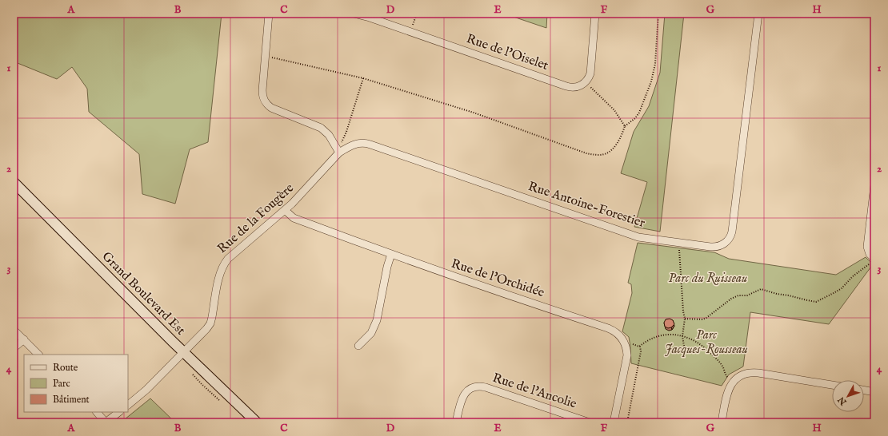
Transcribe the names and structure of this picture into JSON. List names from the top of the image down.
{
  "streets": {
    "street": [
      "Rue de l'Oiselet",
      "Rue Antoine-Forestier",
      "Rue de la Fougère",
      "Rue de l'Orchidée",
      "Grand Boulevard Est",
      "Rue de l'Ancolie"
    ]
  },
  "crossings": [
    ["Rue Antoine-Forestier", "Rue de la Fougère"],
    ["Rue de la Fougère", "Rue de l'Orchidée"],
    ["Rue de la Fougère", "Grand Boulevard Est"]
  ],
  "parks": ["Parc du Ruisseau", "Parc Jacques-Rousseau"],
  "legend": ["Route", "Parc", "Bâtiment"],
  "north": "bottom left",
  "grid": {
    "columns": [
      "A",
      "B",
      "C",
      "D",
      "E",
      "F",
      "G",
      "H"
    ],
    "rows": [
      "1",
      "2",
      "3",
      "4"
    ]
  }
}
